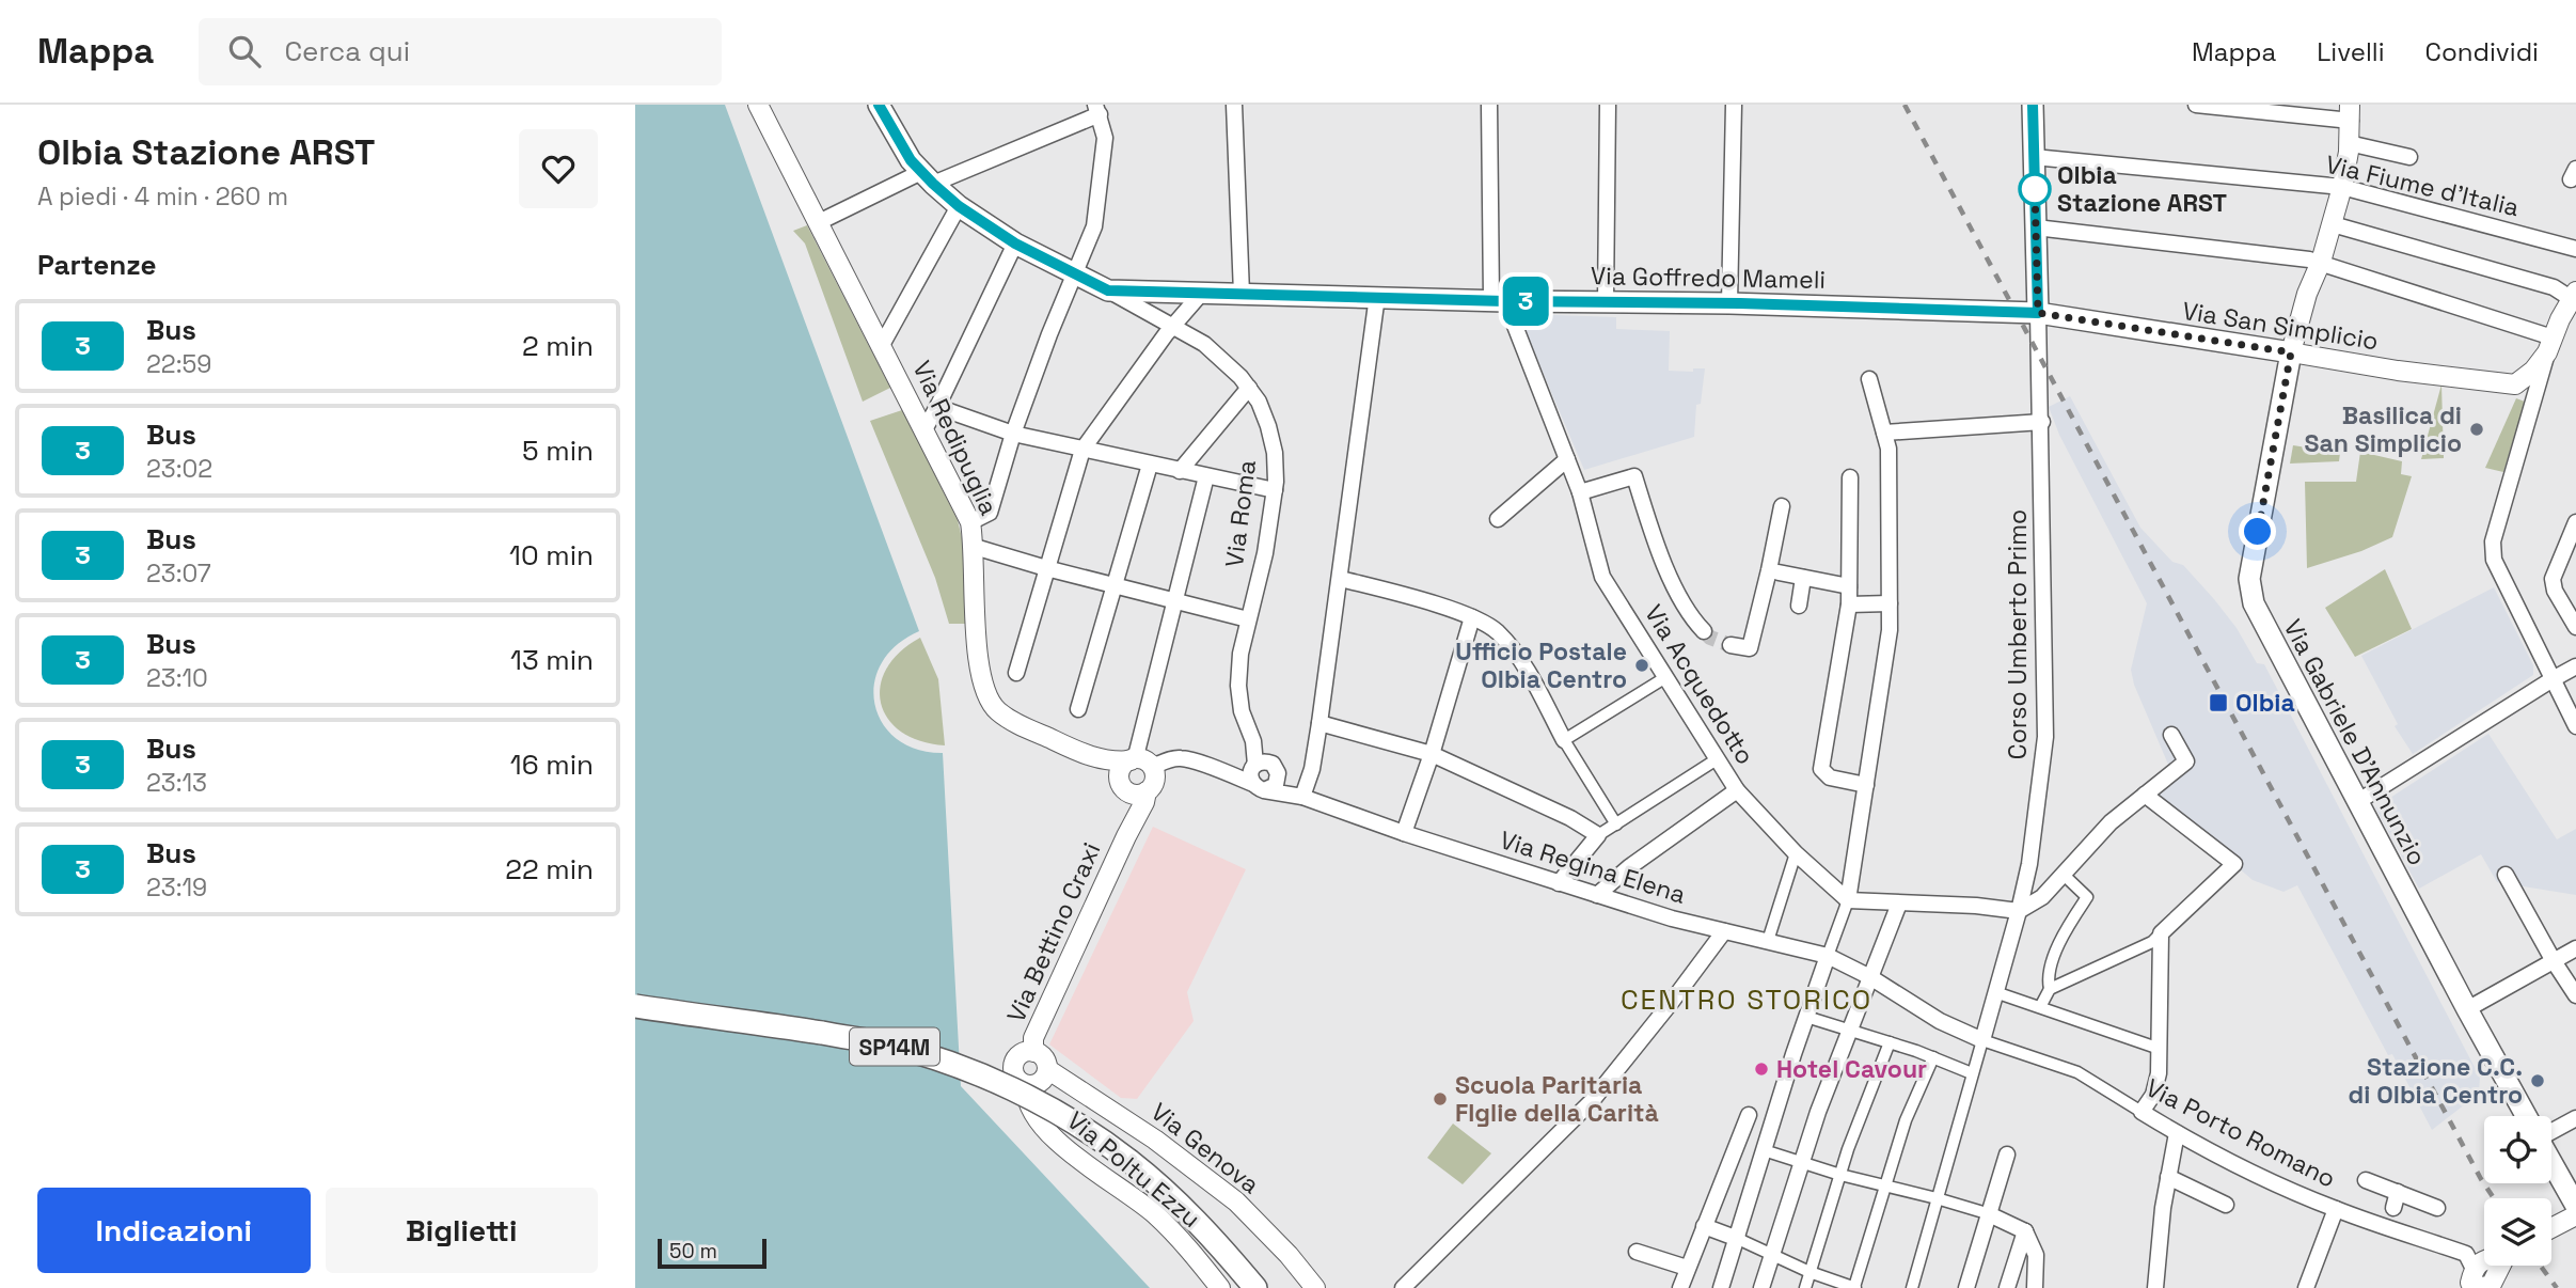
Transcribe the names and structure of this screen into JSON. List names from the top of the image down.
{
  "streets": {
    "main road": [
      "Via Goffredo Mameli",
      "Via San Simplicio",
      "Via Roma",
      "Via Gabriele D'Annunzio",
      "SP14M"
    ],
    "street": [
      "Via Fiume d'Italia",
      "Via Redipuglia",
      "Corso Umberto Primo",
      "Via Acquedotto",
      "Via Regina Elena",
      "Via Bettino Craxi",
      "Via Porto Romano",
      "Via Genova",
      "Via Poltu Ezzu"
    ]
  },
  "crossings": [
    ["Via Goffredo Mameli", "Via San Simplicio"],
    ["Via Goffredo Mameli", "Via Roma"],
    ["Via Goffredo Mameli", "Corso Umberto Primo"],
    ["Via Goffredo Mameli", "Via Acquedotto"],
    ["Via San Simplicio", "Corso Umberto Primo"],
    ["Via San Simplicio", "Via Gabriele D'Annunzio"],
    ["Via Redipuglia", "Via Regina Elena"],
    ["Via Redipuglia", "Via Bettino Craxi"],
    ["Via Roma", "Via Regina Elena"],
    ["Corso Umberto Primo", "Via Regina Elena"],
    ["Corso Umberto Primo", "Via Porto Romano"],
    ["Via Regina Elena", "Via Bettino Craxi"],
    ["Via Regina Elena", "Via Porto Romano"],
    ["Via Bettino Craxi", "Via Genova"],
    ["Via Bettino Craxi", "Via Poltu Ezzu"],
    ["Via Genova", "Via Poltu Ezzu"]
  ],
  "districts": ["CENTRO STORICO"],
  "places": {
    "other": [
      "Olbia Stazione ARST",
      "Basilica di San Simplicio",
      "Ufficio Postale Olbia Centro",
      "Hotel Cavour",
      "Stazione C.C. di Olbia Centro",
      "Scuola Paritaria FIglie della Carità"
    ],
    "transit": ["Olbia"]
  },
  "lines": ["bus line 3"],
  "scale_bar": "50 m",
  "page": {
    "header": "Mappa",
    "search": "Cerca qui",
    "nav": ["Mappa", "Livelli", "Condividi"],
    "heading": [
      ["Olbia Stazione ARST", "A piedi · 4 min · 260 m"],
      "Partenze"
    ],
    "on_map": "3",
    "list": [
      {
        "mark": "3",
        "name": "Bus",
        "note": "22:59",
        "value": "2 min"
      },
      {
        "mark": "3",
        "name": "Bus",
        "note": "23:02",
        "value": "5 min"
      },
      {
        "mark": "3",
        "name": "Bus",
        "note": "23:07",
        "value": "10 min"
      },
      {
        "mark": "3",
        "name": "Bus",
        "note": "23:10",
        "value": "13 min"
      },
      {
        "mark": "3",
        "name": "Bus",
        "note": "23:13",
        "value": "16 min"
      },
      {
        "mark": "3",
        "name": "Bus",
        "note": "23:19",
        "value": "22 min"
      }
    ],
    "buttons": ["Indicazioni", "Biglietti"],
    "scale": "50 m"
  }
}
